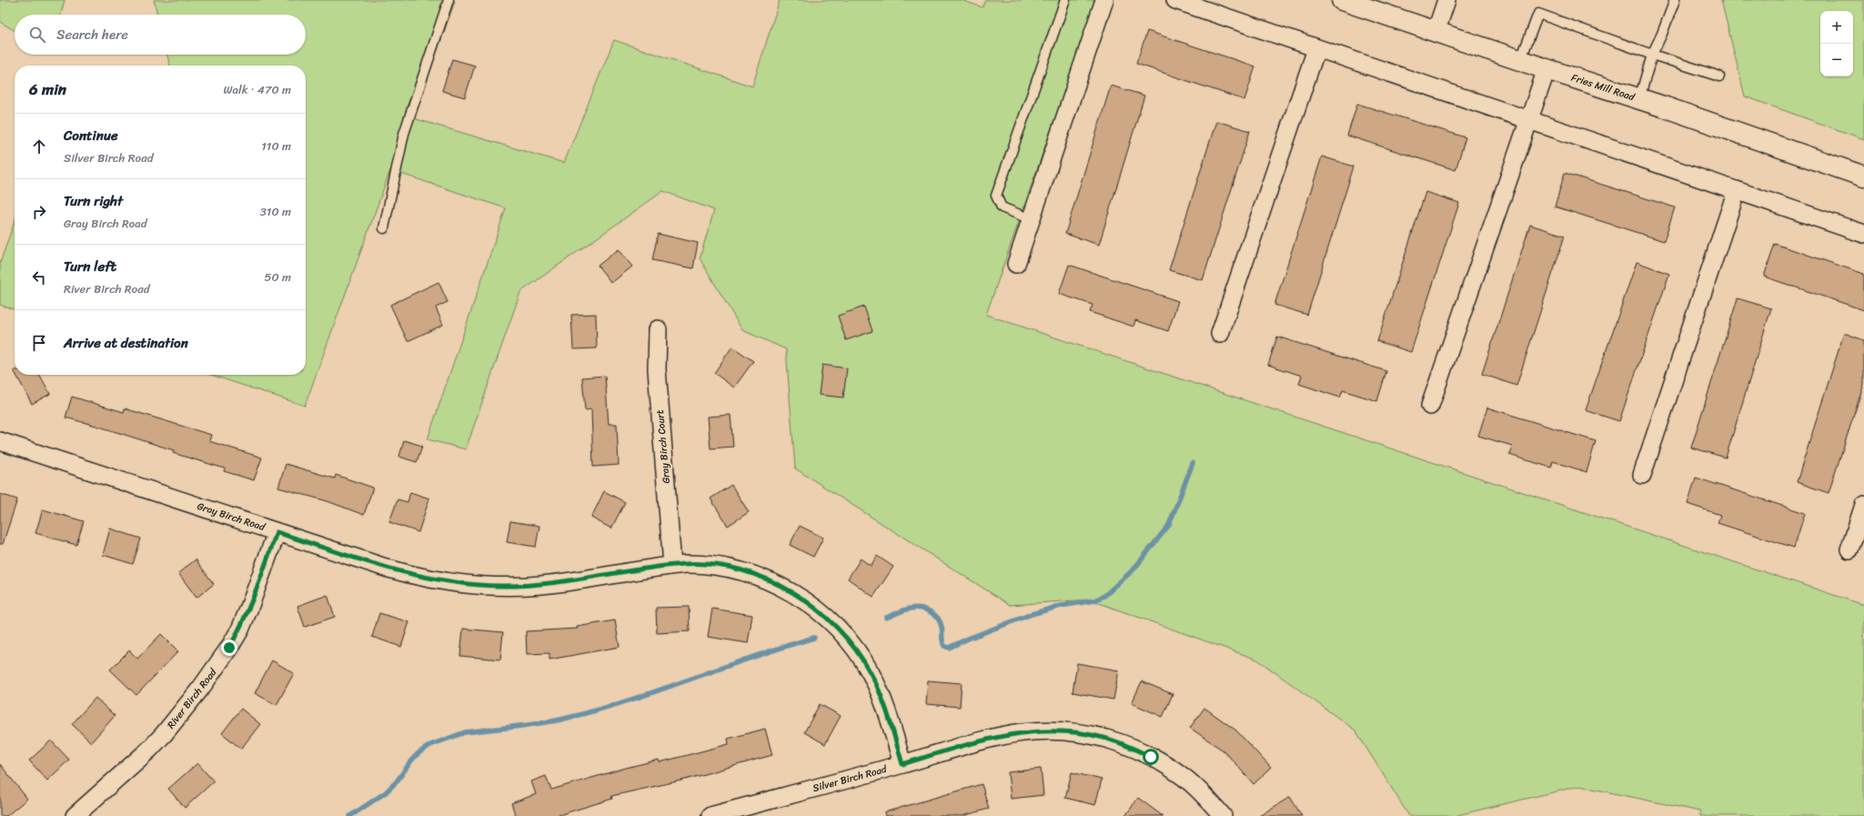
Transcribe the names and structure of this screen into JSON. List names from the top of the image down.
{
  "streets": {
    "main road": ["Fries Mill Road"],
    "street": [
      "Gray Birch Court",
      "Gray Birch Road",
      "River Birch Road",
      "Silver Birch Road"
    ]
  },
  "crossings": [
    ["Gray Birch Court", "Gray Birch Road"],
    ["Gray Birch Road", "River Birch Road"],
    ["Gray Birch Road", "Silver Birch Road"]
  ],
  "page": {
    "map_buttons": ["+", "−"],
    "search": "Search here",
    "heading": ["6 min", "Walk · 470 m"],
    "list": [
      ["Continue", "Silver Birch Road", "110 m"],
      ["Turn right", "Gray Birch Road", "310 m"],
      ["Turn left", "River Birch Road", "50 m"],
      "Arrive at destination"
    ]
  }
}
